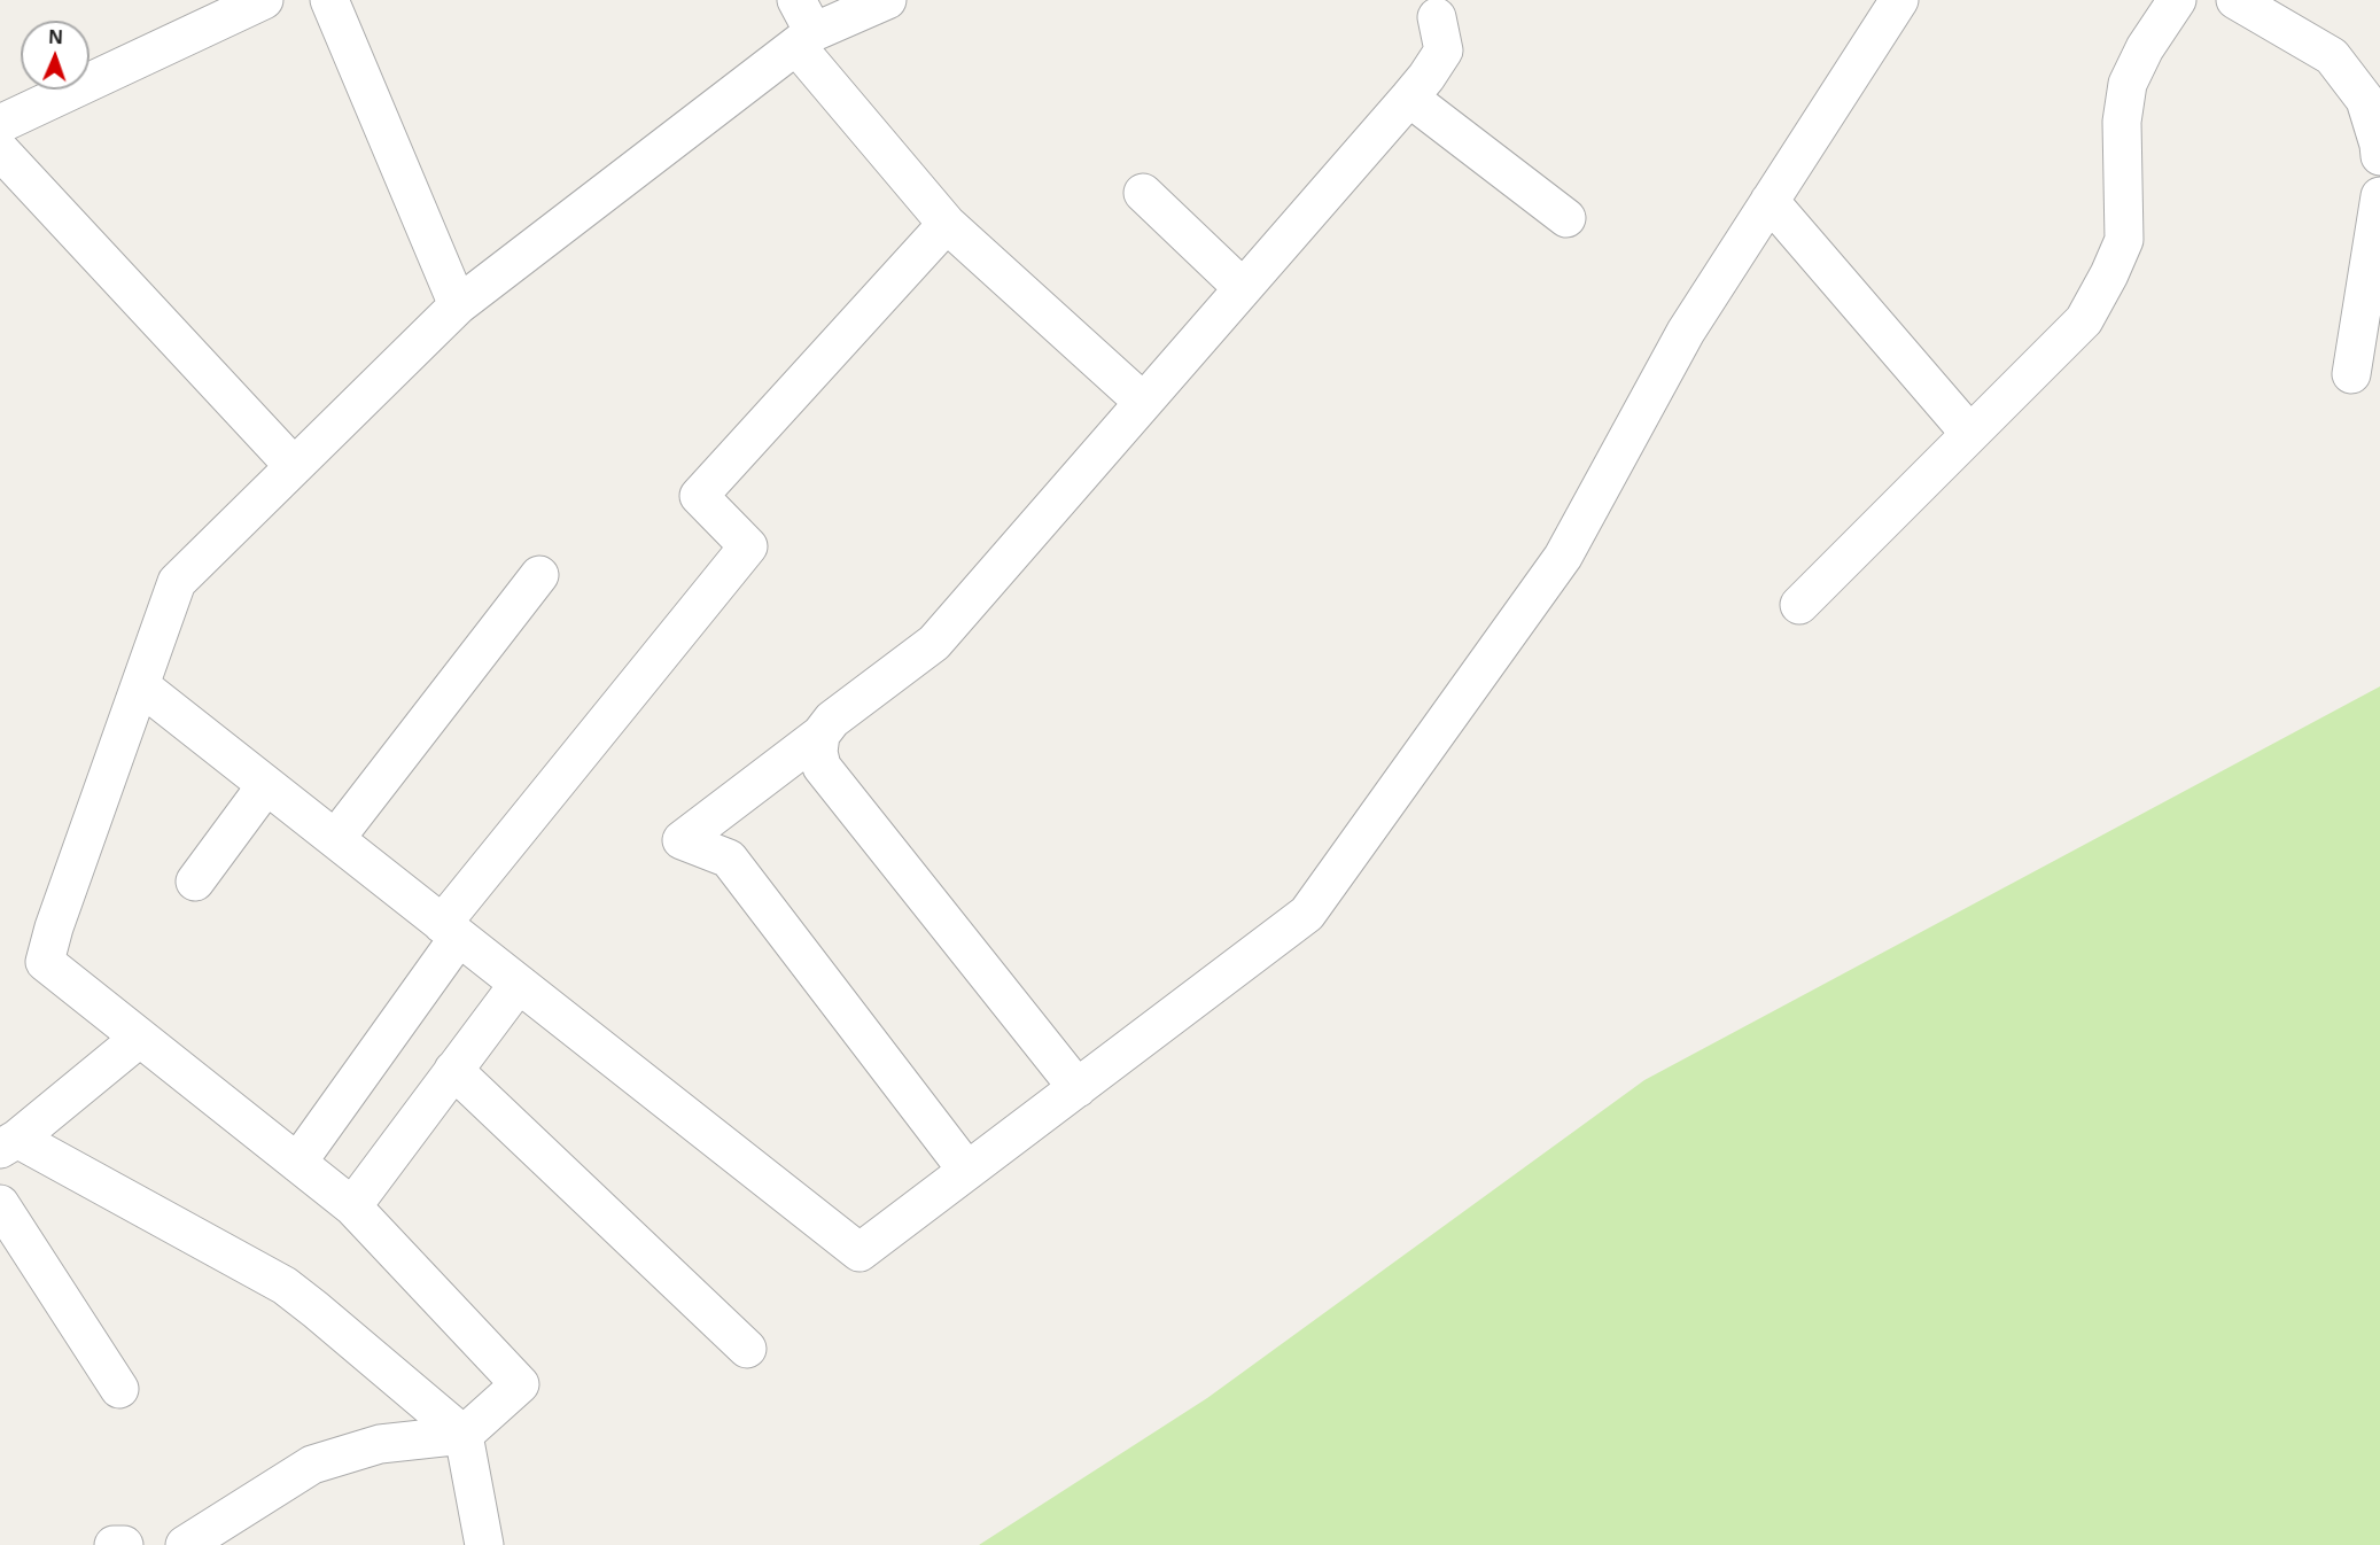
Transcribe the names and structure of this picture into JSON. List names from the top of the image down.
{
  "north": "top"
}
